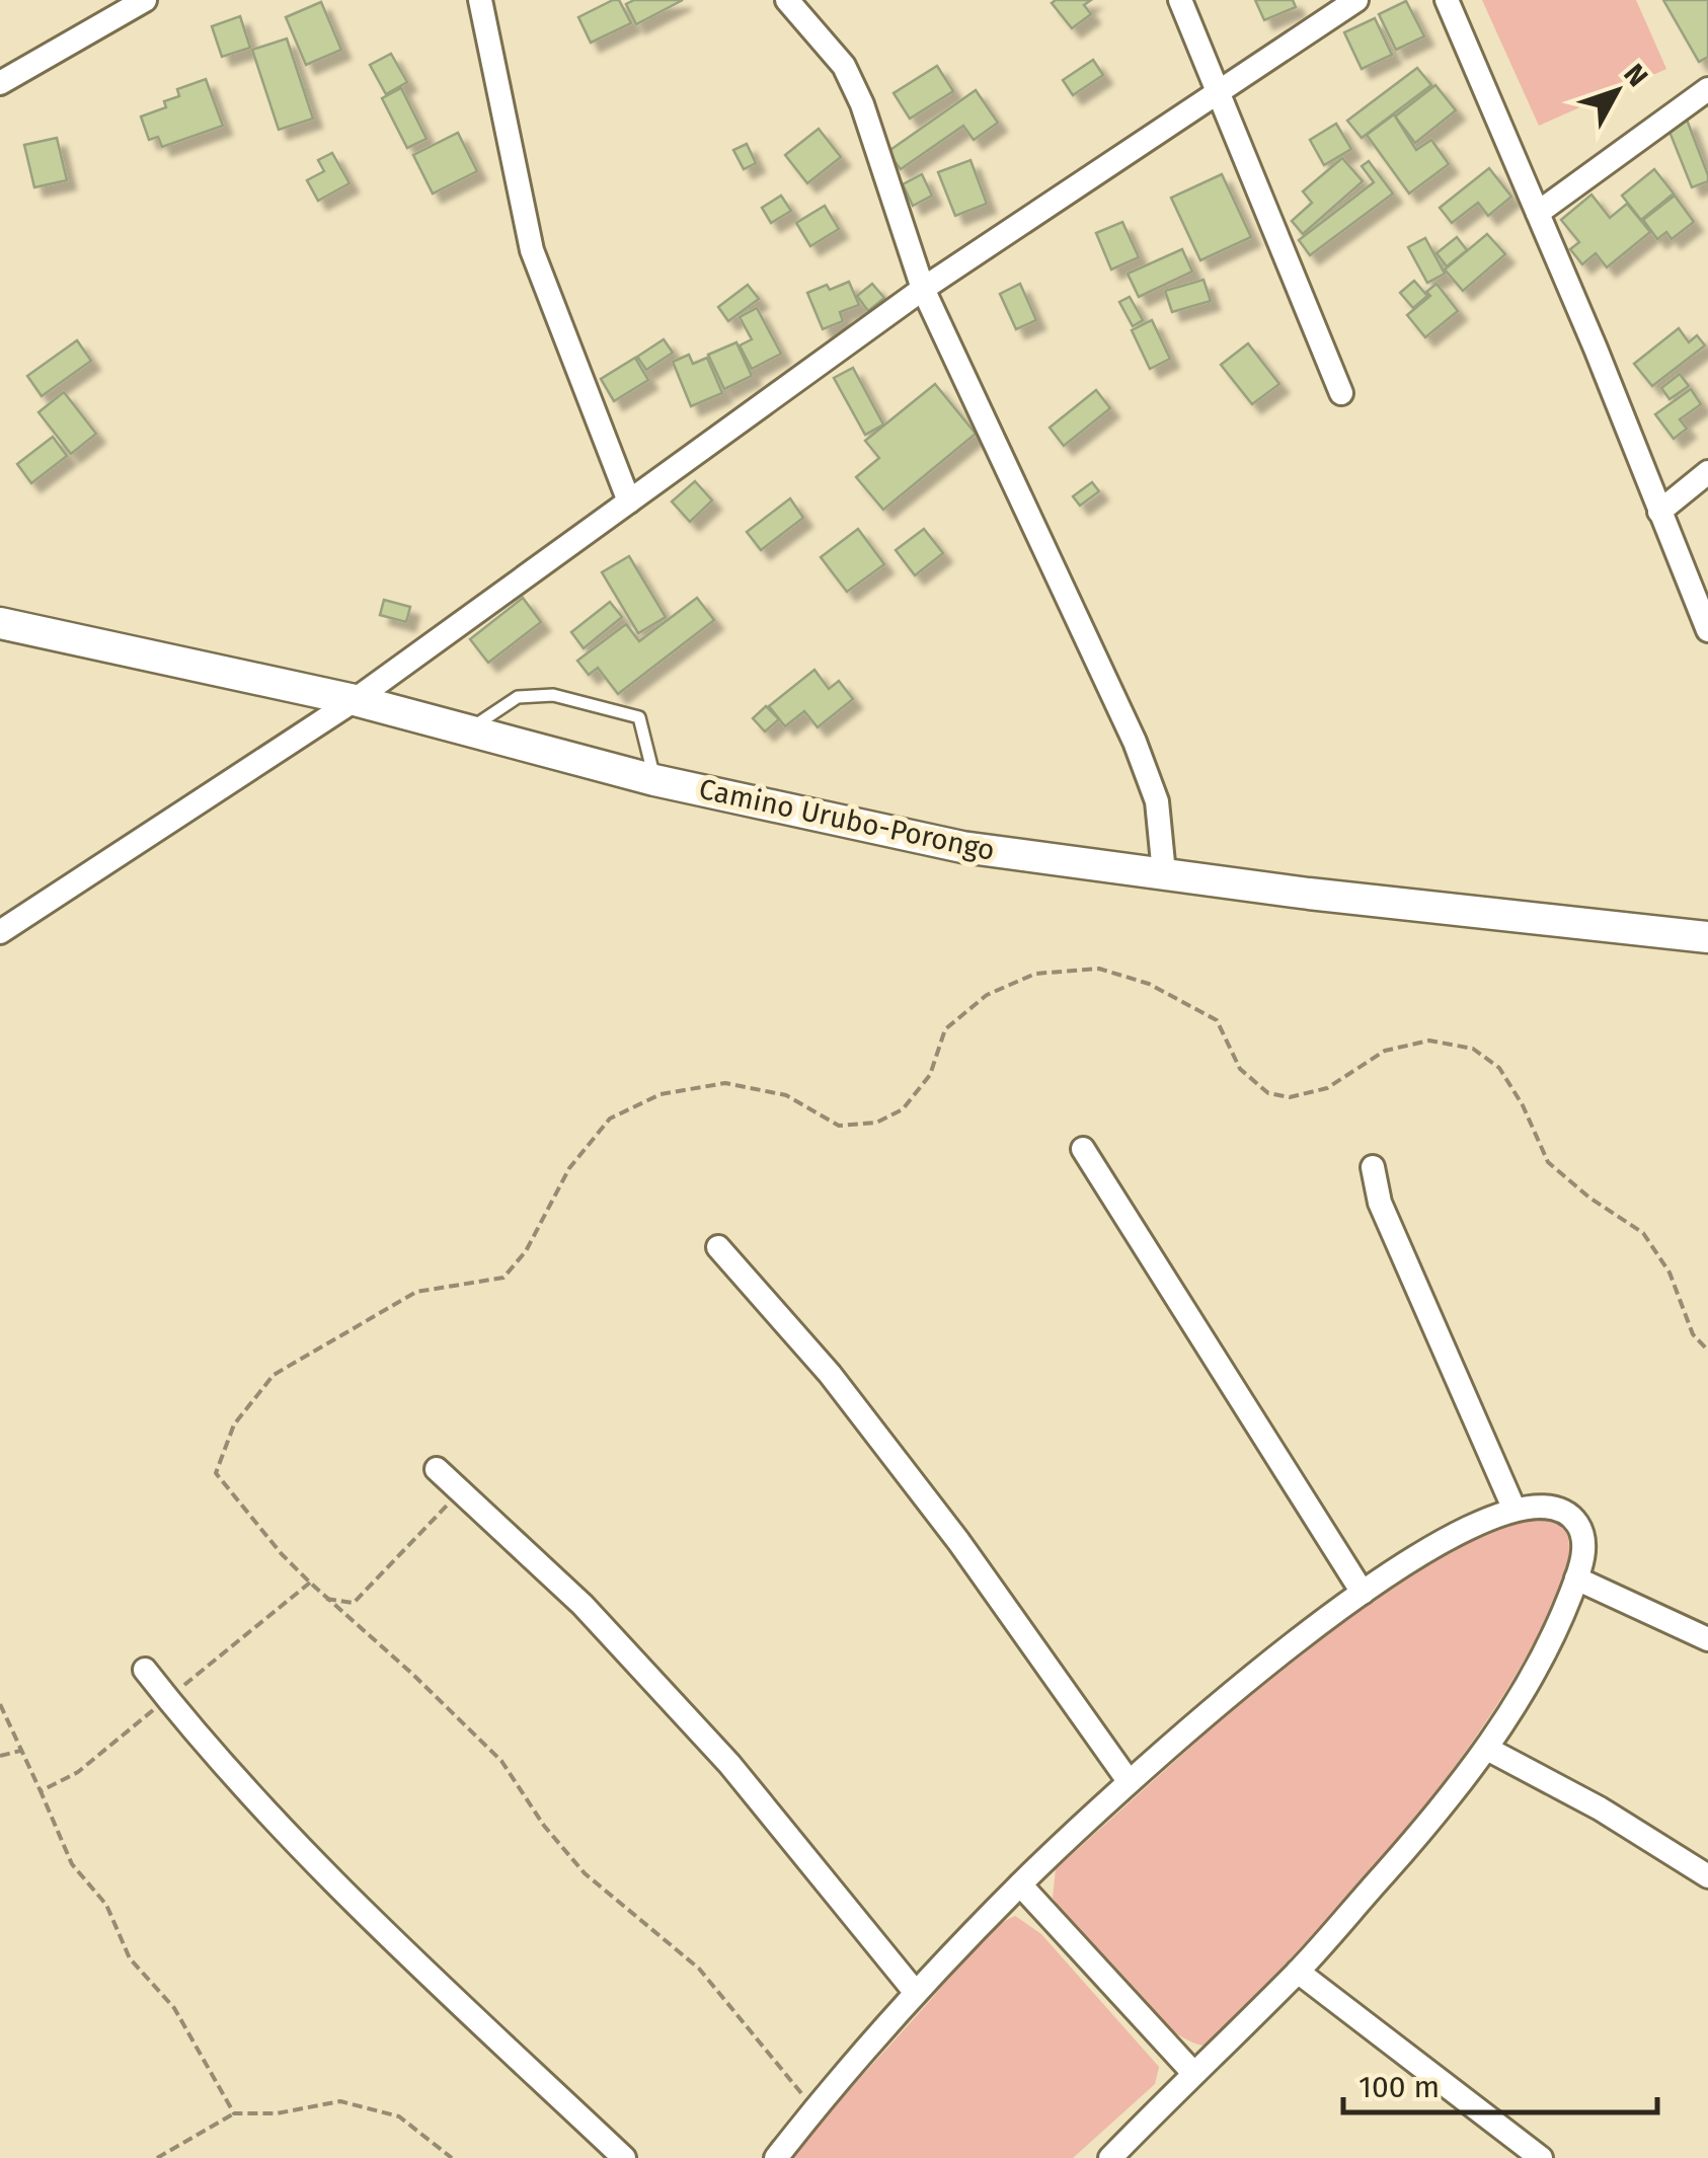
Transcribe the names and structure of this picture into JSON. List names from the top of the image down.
{
  "streets": {
    "main road": ["Camino Urubo-Porongo"]
  },
  "scale_bar": "100 m",
  "north": "top right"
}
